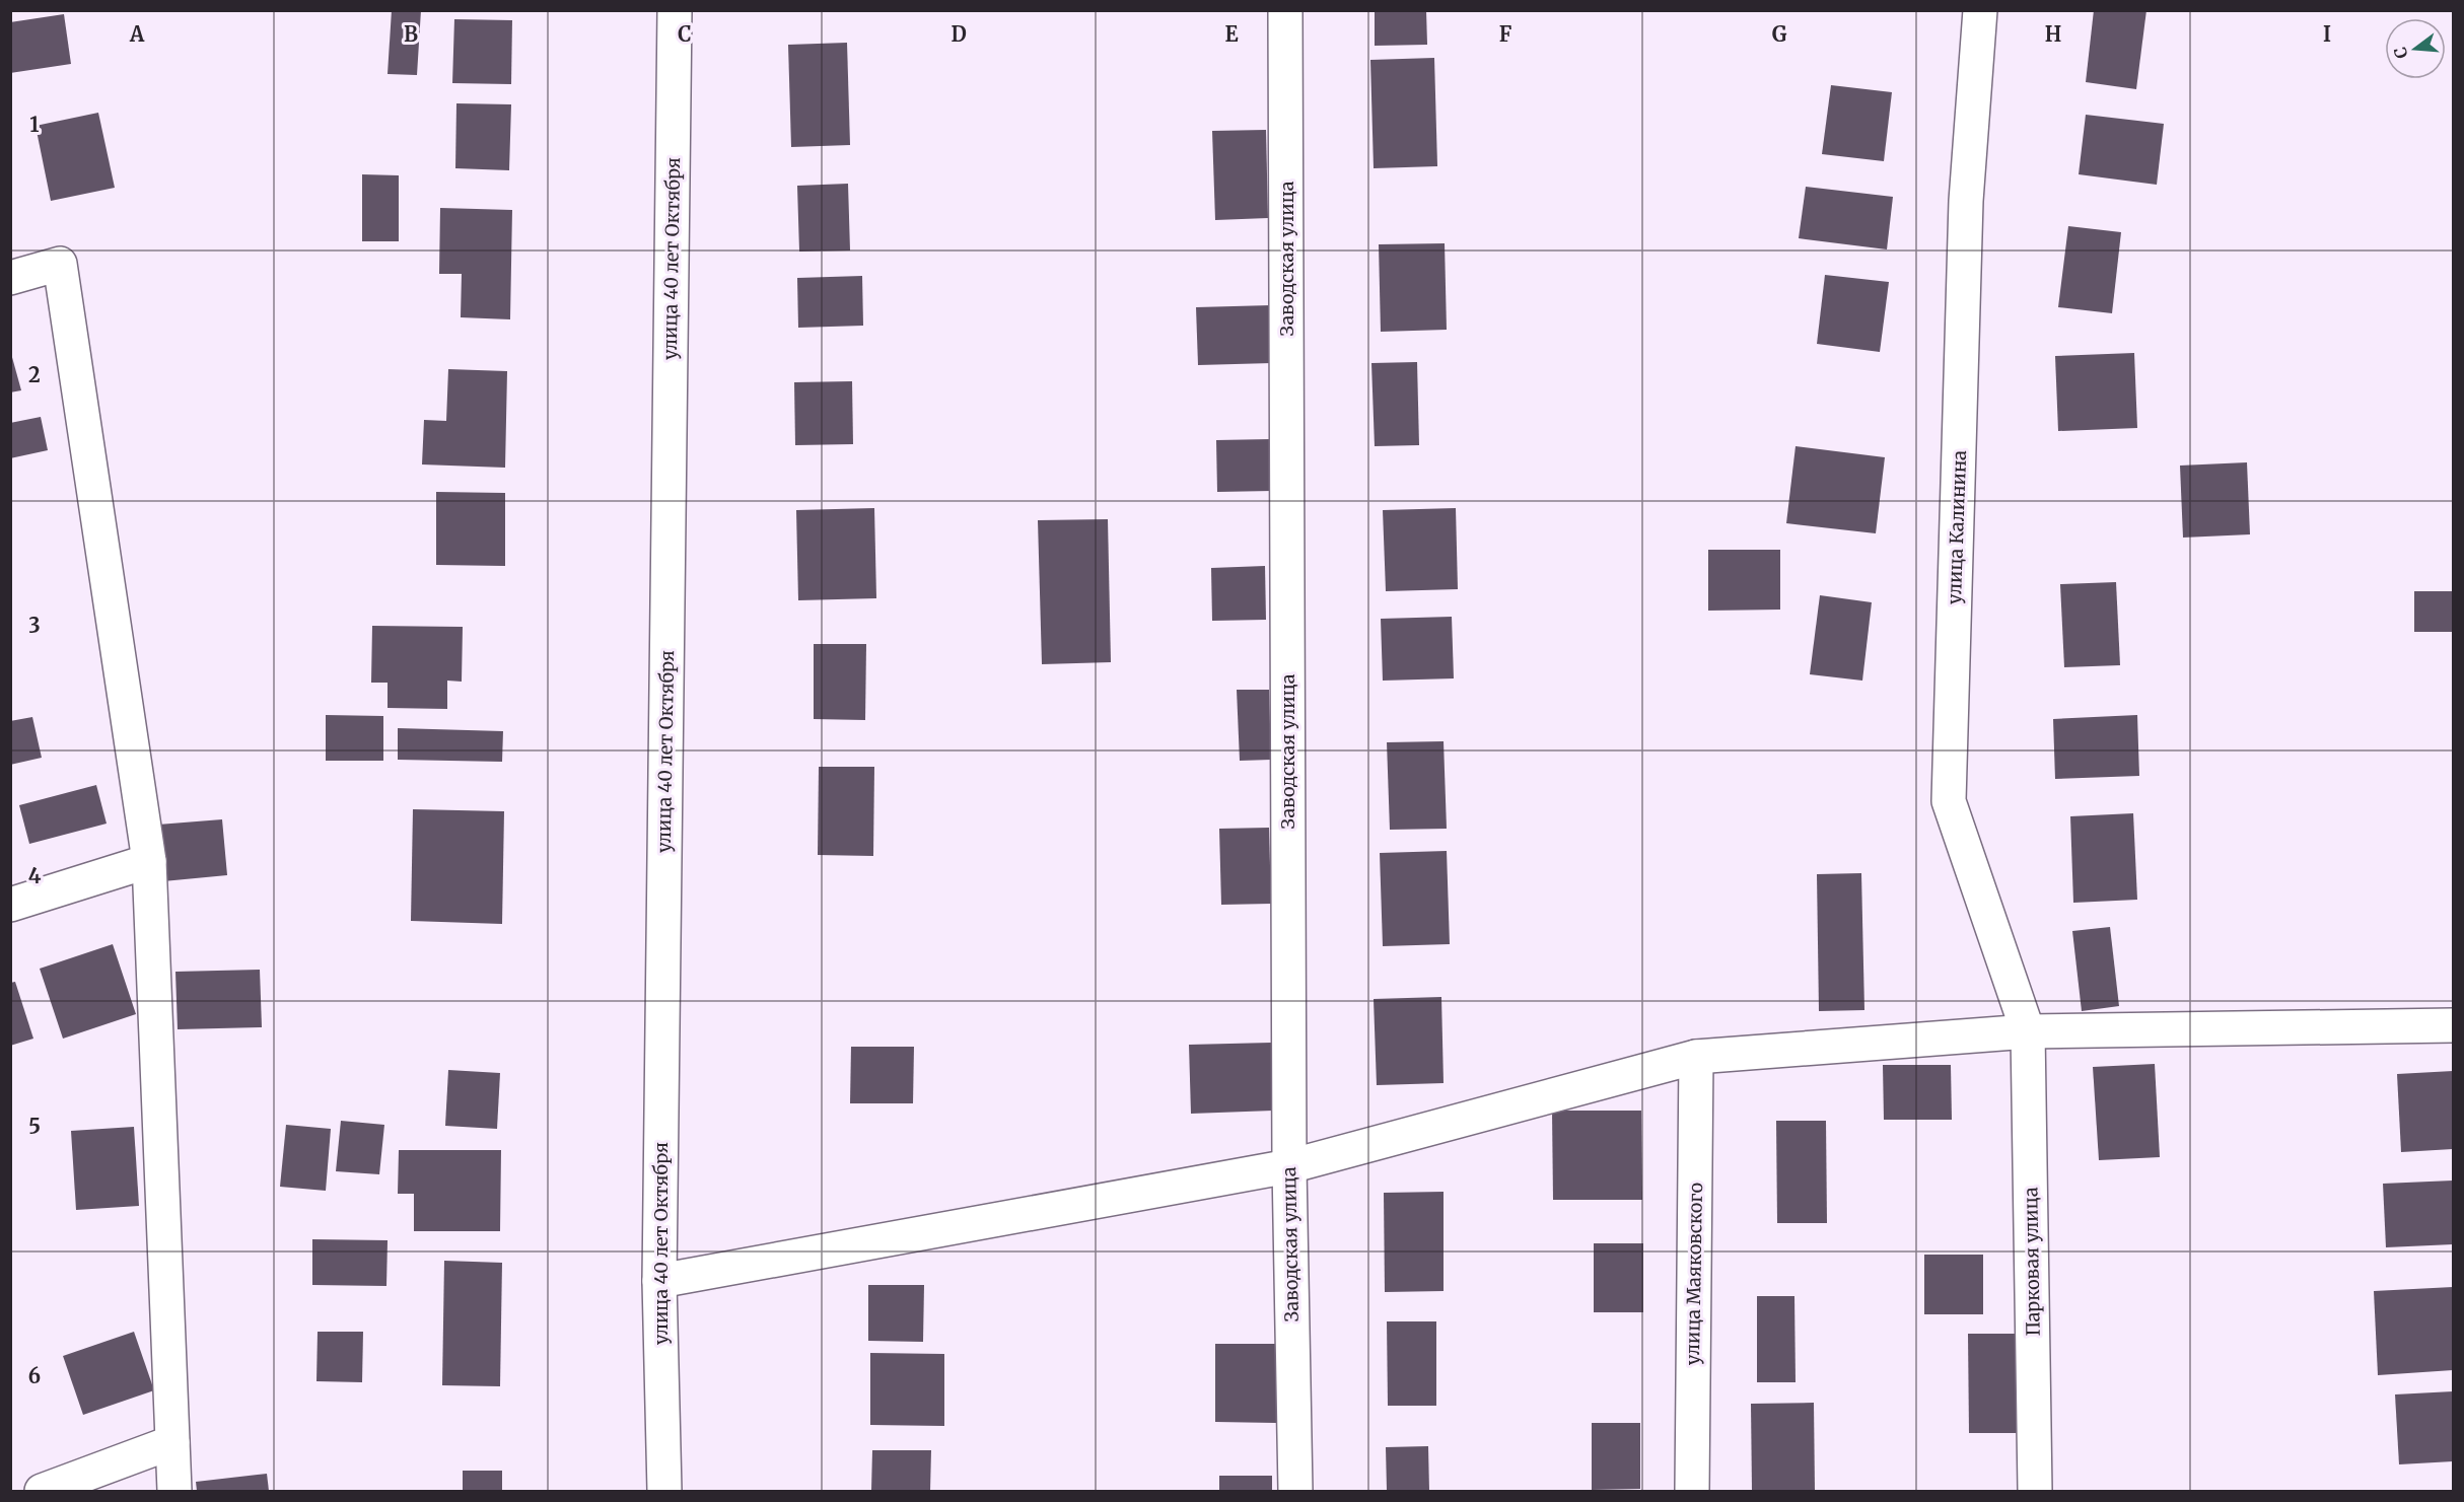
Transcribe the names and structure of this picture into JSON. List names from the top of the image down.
{
  "streets": {
    "street": [
      "улица 40 лет Октября",
      "Заводская улица",
      "улица Калинина",
      "Парковая улица",
      "улица Маяковского"
    ]
  },
  "crossings": [
    ["улица Калинина", "Парковая улица"]
  ],
  "north": "left",
  "grid": {
    "columns": [
      "A",
      "B",
      "C",
      "D",
      "E",
      "F",
      "G",
      "H",
      "I"
    ],
    "rows": [
      "1",
      "2",
      "3",
      "4",
      "5",
      "6"
    ]
  }
}
